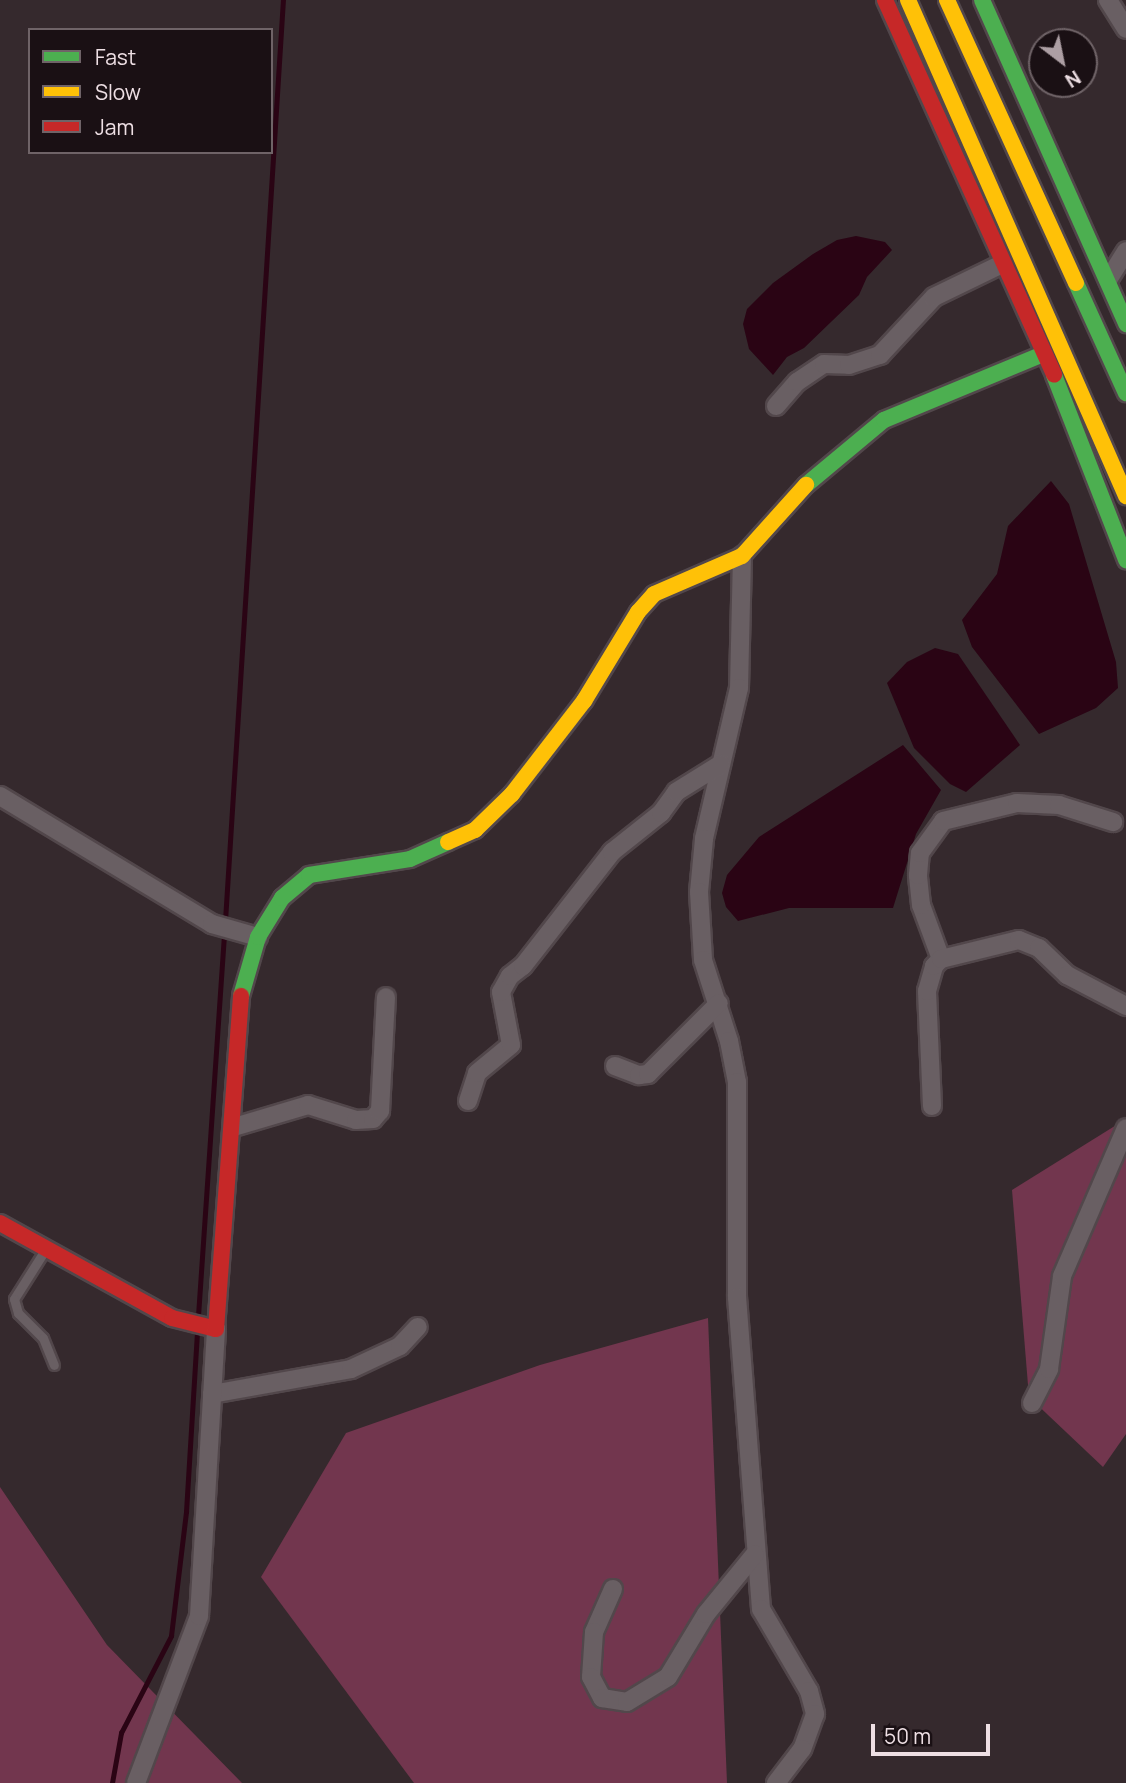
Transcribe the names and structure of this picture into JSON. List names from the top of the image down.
{
  "legend": ["Fast", "Slow", "Jam"],
  "scale_bar": "50 m",
  "north": "bottom right"
}
